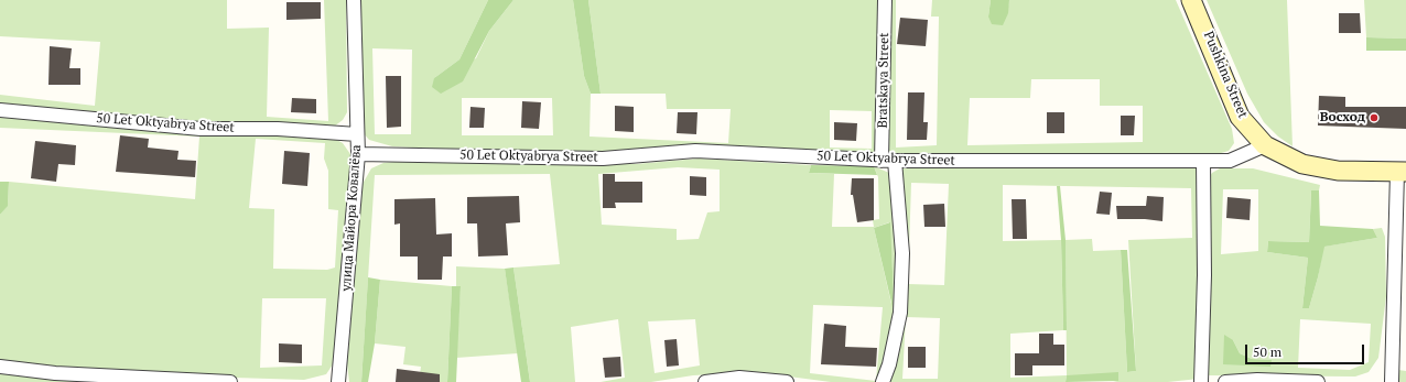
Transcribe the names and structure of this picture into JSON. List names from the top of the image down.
{
  "streets": {
    "main road": ["Pushkina Street"],
    "street": ["Bratskaya Street", "50 Let Oktyabrya Street", "улица Майора Ковалёва"]
  },
  "crossings": [
    ["Pushkina Street", "50 Let Oktyabrya Street"],
    ["Bratskaya Street", "50 Let Oktyabrya Street"],
    ["50 Let Oktyabrya Street", "улица Майора Ковалёва"]
  ],
  "places": ["Восход"],
  "scale_bar": "50 m"
}
